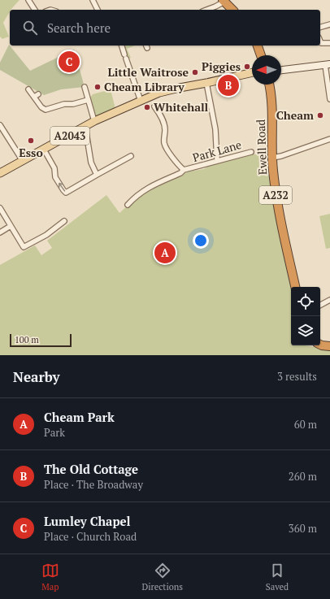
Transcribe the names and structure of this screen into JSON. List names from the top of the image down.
{
  "streets": {
    "highway": ["Ewell Road", "A232"],
    "main road": ["A2043"],
    "street": ["Park Lane"]
  },
  "places": [
    "Piggies",
    "Little Waitrose",
    "Cheam Library",
    "Whitehall",
    "Cheam",
    "Esso"
  ],
  "scale_bar": "100 m",
  "north": "left",
  "page": {
    "search": "Search here",
    "pins": ["C", "B", "A"],
    "scale": "100 m",
    "heading": ["Nearby", "3 results"],
    "list": [
      {
        "mark": "A",
        "name": "Cheam Park",
        "note": "Park",
        "value": "60 m"
      },
      {
        "mark": "B",
        "name": "The Old Cottage",
        "note": "Place · The Broadway",
        "value": "260 m"
      },
      {
        "mark": "C",
        "name": "Lumley Chapel",
        "note": "Place · Church Road",
        "value": "360 m"
      }
    ],
    "nav": ["Map", "Directions", "Saved"]
  }
}
